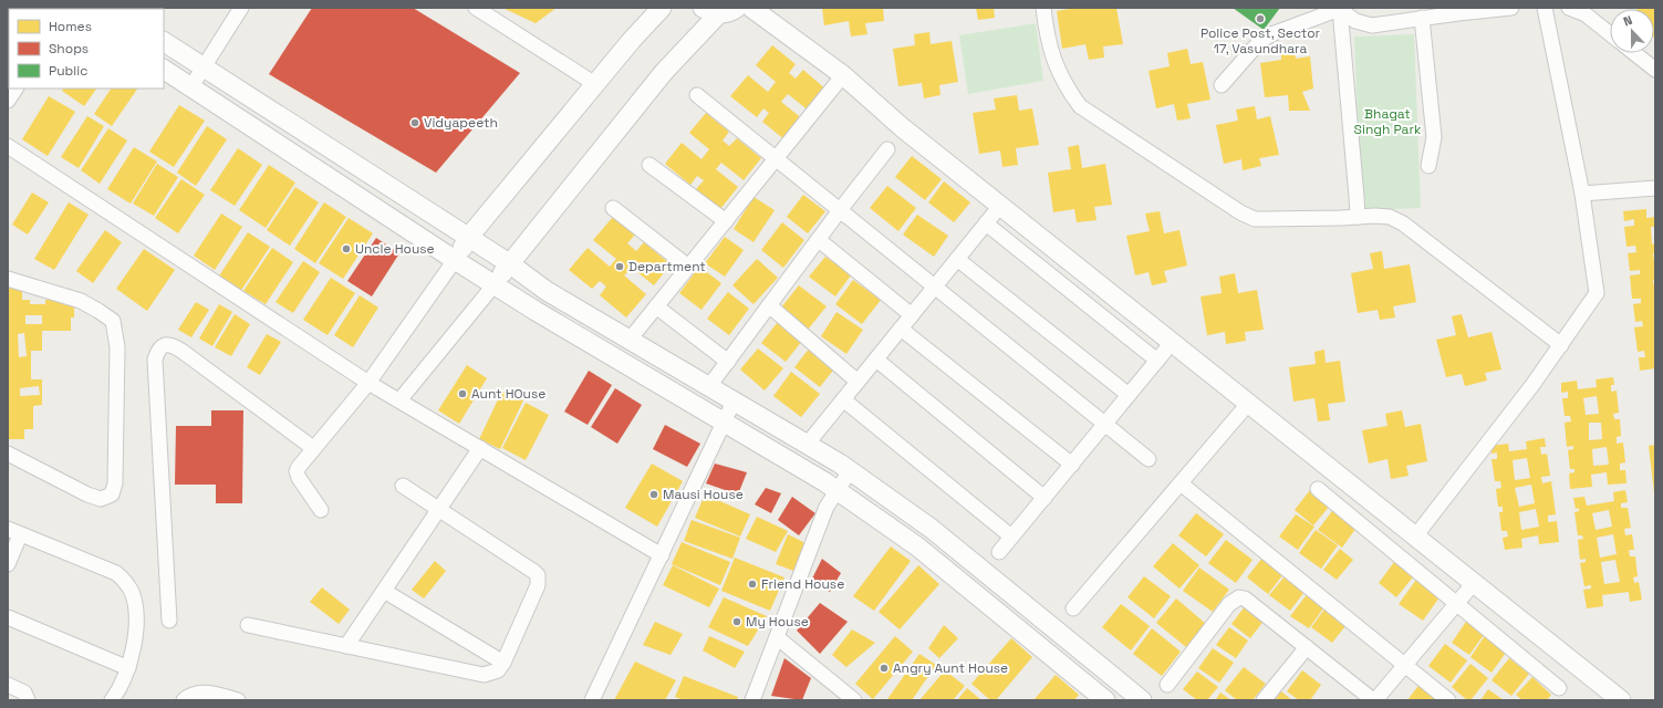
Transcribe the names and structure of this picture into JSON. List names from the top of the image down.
{
  "parks": ["Bhagat Singh Park"],
  "places": [
    "Police Post, Sector 17, Vasundhara",
    "Vidyapeeth",
    "Uncle House",
    "Department",
    "Aunt HOuse",
    "Mausi House",
    "Friend House",
    "My House",
    "Angry Aunt House"
  ],
  "legend": ["Homes", "Shops", "Public"],
  "north": "top"
}
